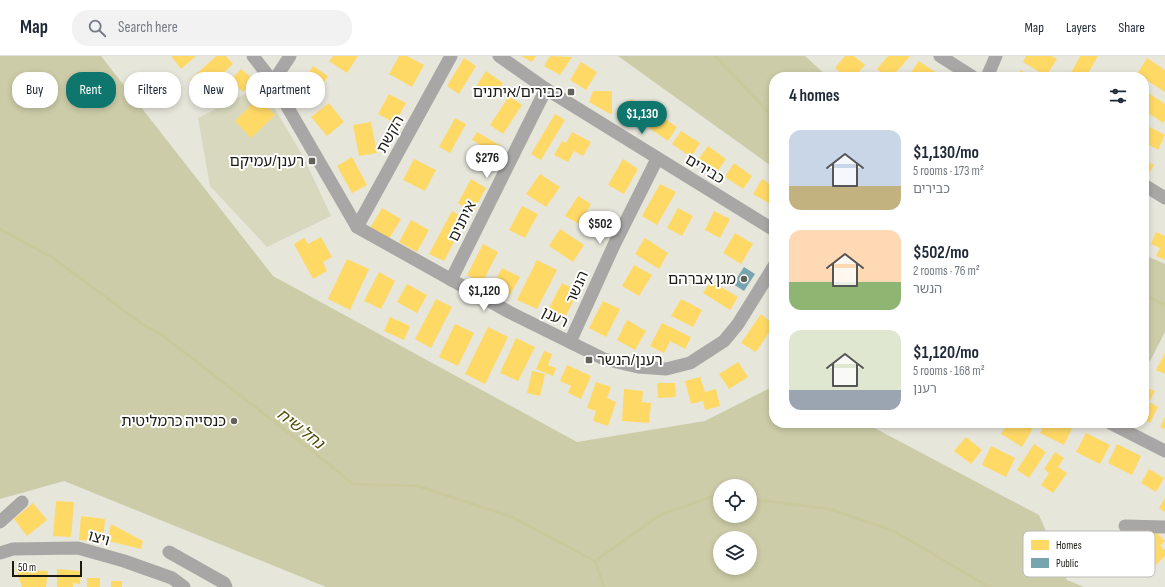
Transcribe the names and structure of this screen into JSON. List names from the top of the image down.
{
  "streets": {
    "street": [
      "הקשת",
      "כבירים",
      "איתנים",
      "הנשר",
      "רענן",
      "ויצו"
    ]
  },
  "crossings": [
    ["הקשת", "רענן"],
    ["כבירים", "איתנים"],
    ["כבירים", "הנשר"],
    ["איתנים", "רענן"],
    ["הנשר", "רענן"]
  ],
  "water": ["נחל שיח"],
  "places": {
    "transit": ["כבירים/איתנים", "רענן/עמיקם", "רענן/הנשר"],
    "other": ["מגן אברהם", "כנסייה כרמליטית"]
  },
  "legend": ["Homes", "Public"],
  "scale_bar": "50 m",
  "page": {
    "header": "Map",
    "search": "Search here",
    "nav": ["Map", "Layers", "Share"],
    "chip": [
      "Buy",
      "Rent",
      "Filters",
      "New",
      "Apartment"
    ],
    "heading": "4 homes",
    "price": [
      "$1,130",
      "$276",
      "$502",
      "$1,120"
    ],
    "list": [
      {
        "name": "$1,130/mo",
        "note": "5 rooms · 173 m² · כבירים"
      },
      {
        "name": "$502/mo",
        "note": "2 rooms · 76 m² · הנשר"
      },
      {
        "name": "$1,120/mo",
        "note": "5 rooms · 168 m² · רענן"
      }
    ],
    "scale": "50 m"
  }
}
